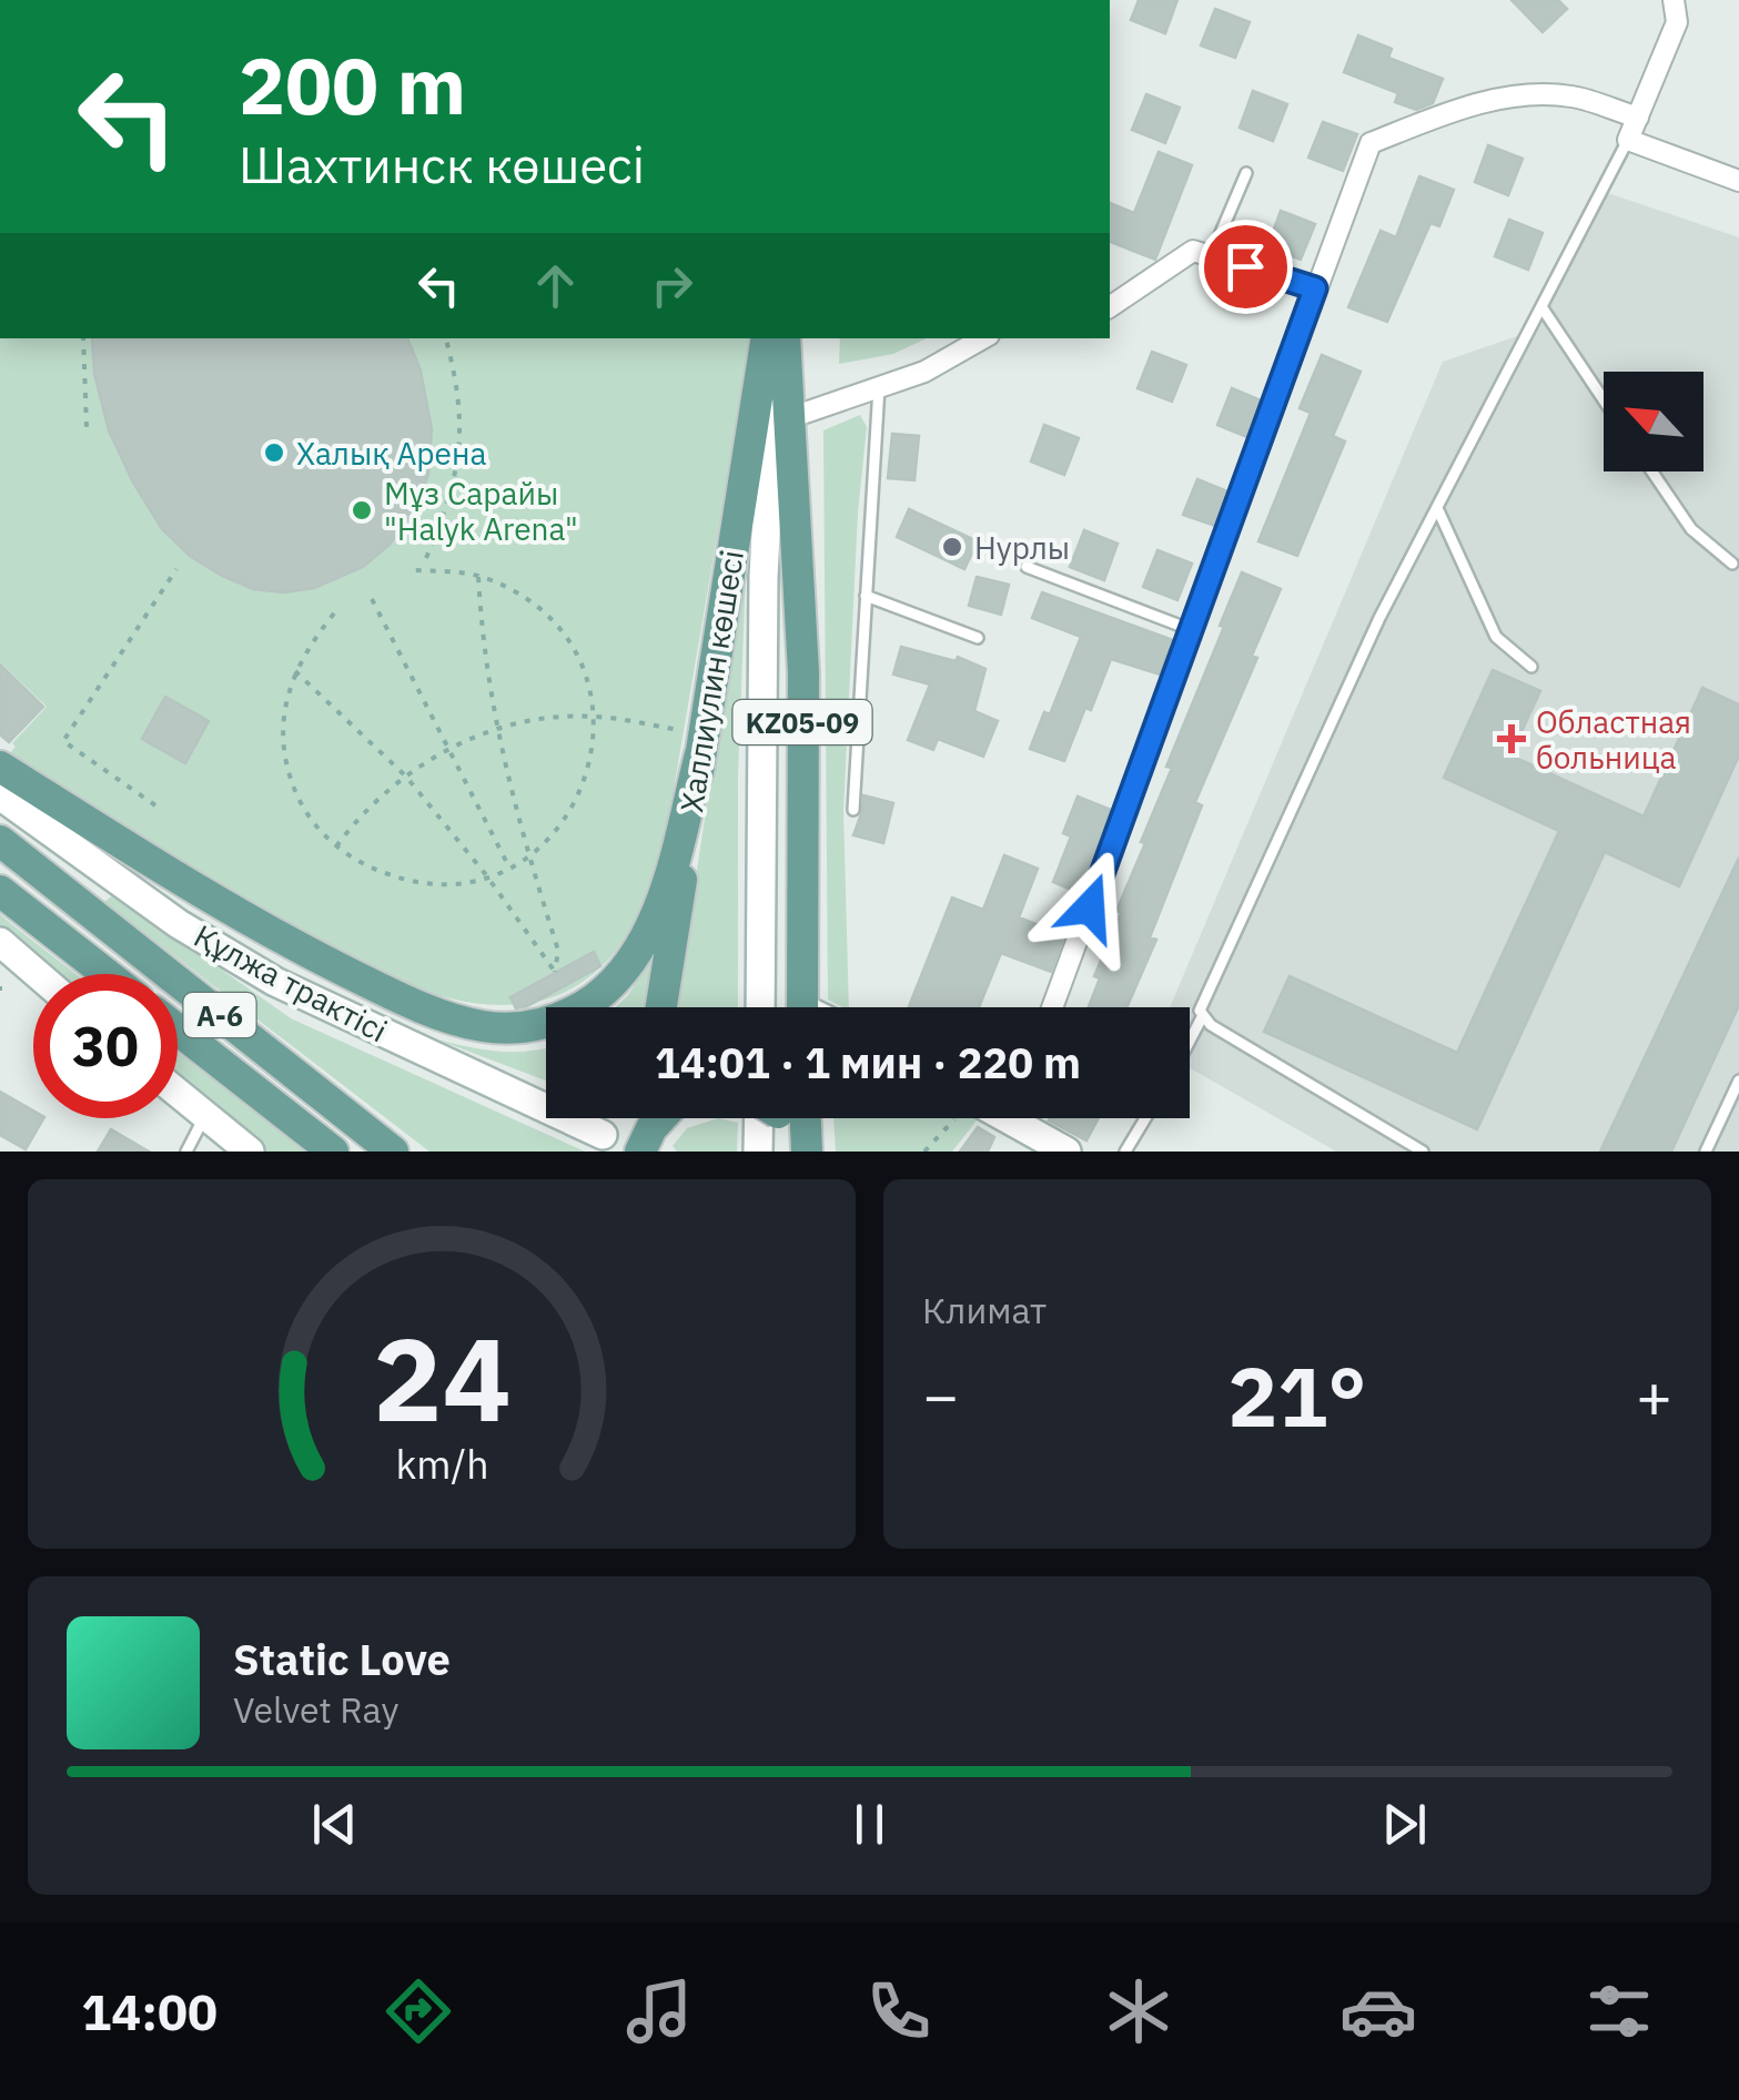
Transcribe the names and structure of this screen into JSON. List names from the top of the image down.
{
  "streets": {
    "main road": [
      "Халлиулин көшесі",
      "KZ05-09",
      "Құлжа трактісі",
      "A-6"
    ]
  },
  "places": {
    "other": ["Халық Арена", "Мұз Сарайы \"Halyk Arena\"", "Нурлы"],
    "health": ["Областная больница"]
  },
  "north": "top left",
  "page": {
    "turn": ["200 m", "Шахтинск көшесі"],
    "limit": "30",
    "trip": "14:01 · 1 мин · 220 m",
    "tile": "Климат",
    "heat": ["−", "21°", "+"],
    "song": ["Static Love", "Velvet Ray"],
    "tabs": "14:00",
    "gauge": ["24", "km/h"]
  }
}
